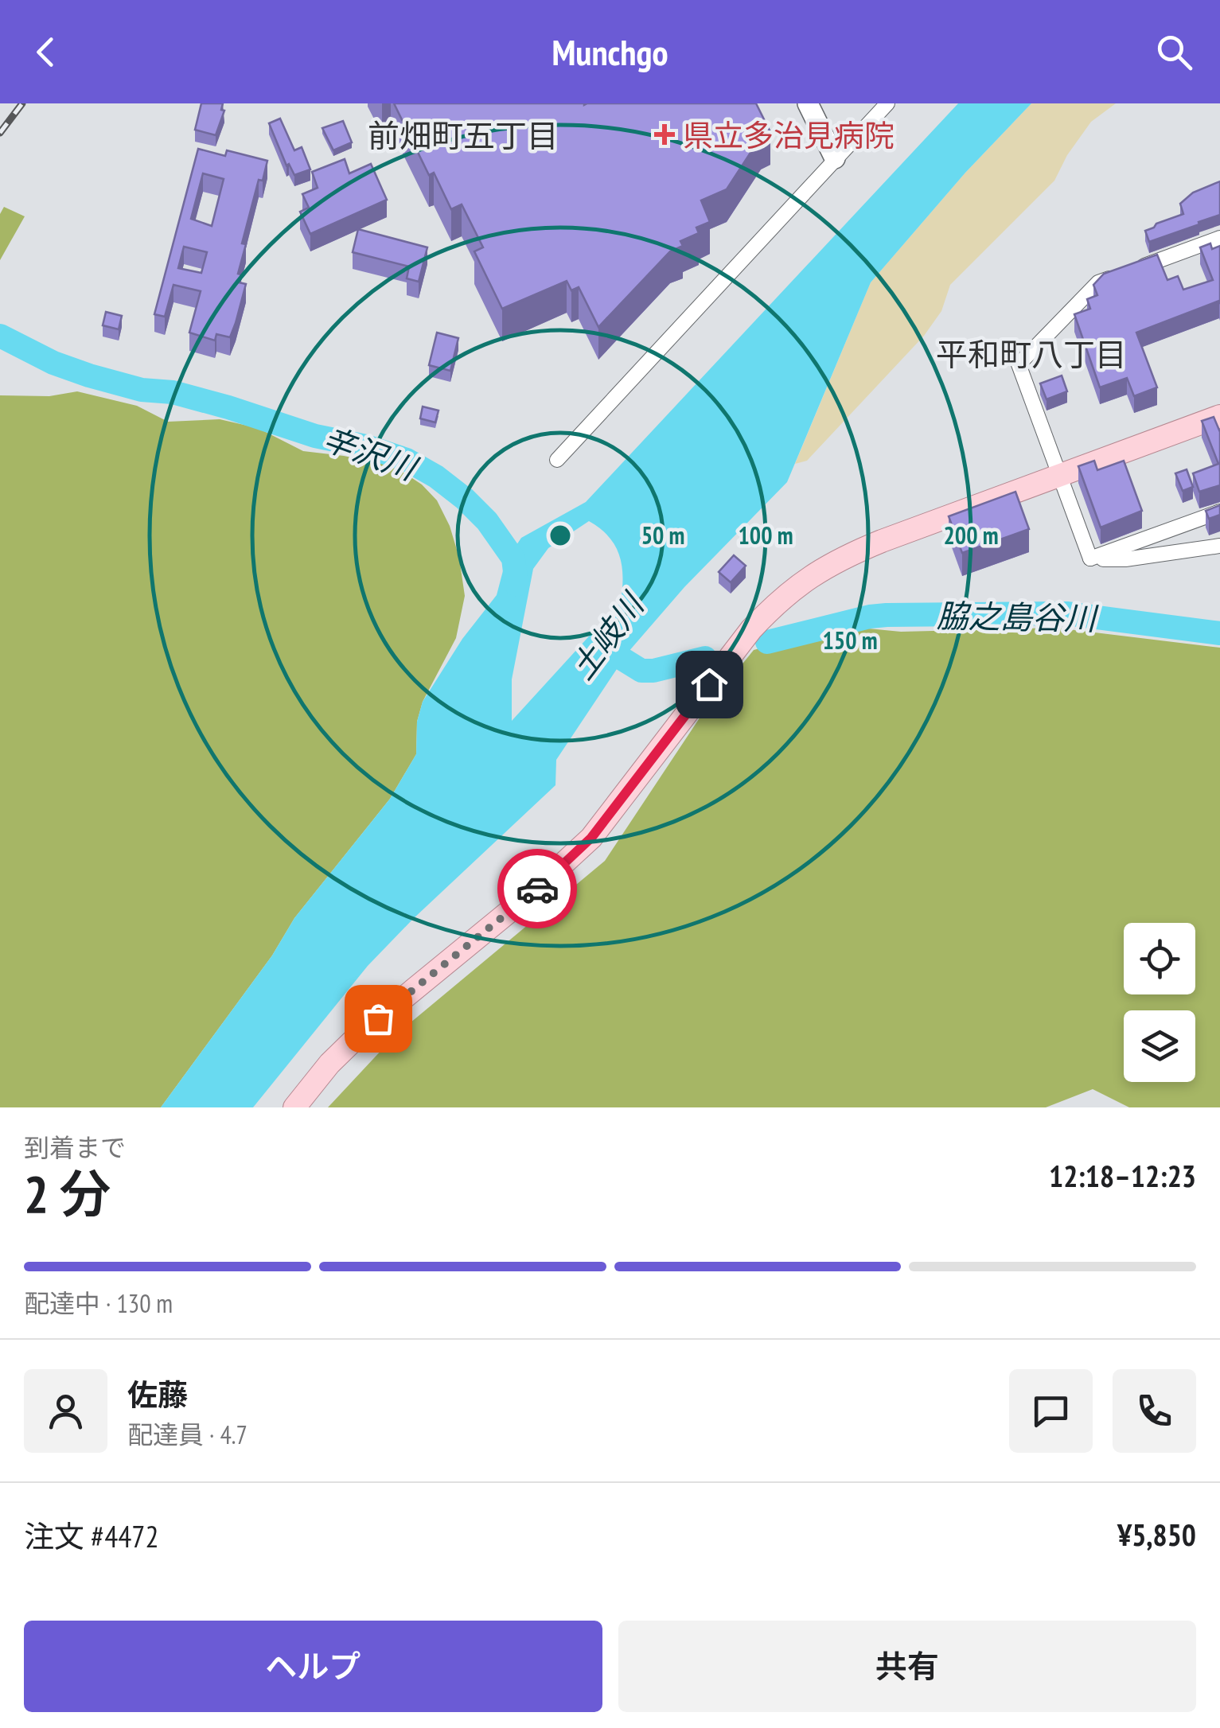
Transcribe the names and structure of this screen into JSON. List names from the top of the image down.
{
  "districts": ["前畑町五丁目", "平和町八丁目"],
  "water": ["辛沢川", "脇之島谷川", "土岐川"],
  "places": {
    "health": ["県立多治見病院"]
  },
  "page": {
    "header": "Munchgo",
    "heading": ["2 分", "到着まで", "12:18–12:23"],
    "panel": [
      "佐藤",
      "配達員 · 4.7",
      "注文 #4472",
      "¥5,850"
    ],
    "bar": "配達中 · 130 m",
    "buttons": ["ヘルプ", "共有"]
  },
  "rings": [
    "50 m",
    "100 m",
    "200 m",
    "150 m"
  ]
}
